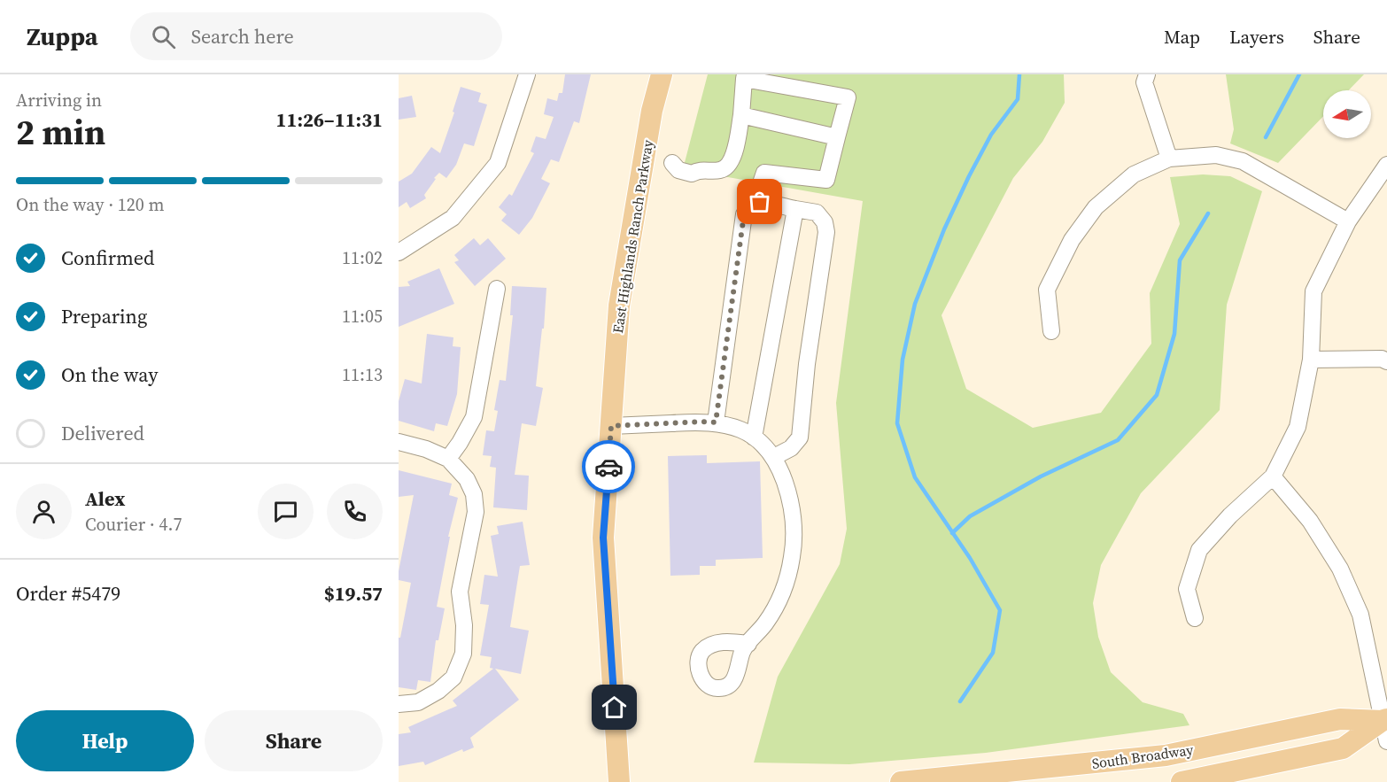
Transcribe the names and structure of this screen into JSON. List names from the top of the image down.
{
  "streets": {
    "main road": ["East Highlands Ranch Parkway", "South Broadway"]
  },
  "north": "left",
  "page": {
    "header": "Zuppa",
    "search": "Search here",
    "nav": ["Map", "Layers", "Share"],
    "heading": ["2 min", "Arriving in", "11:26–11:31"],
    "panel": [
      "Alex",
      "Courier · 4.7",
      "Order #5479",
      "$19.57"
    ],
    "bar": "On the way · 120 m",
    "list": [
      ["Confirmed", "11:02"],
      ["Preparing", "11:05"],
      ["On the way", "11:13"],
      "Delivered"
    ],
    "buttons": ["Help", "Share"]
  }
}
